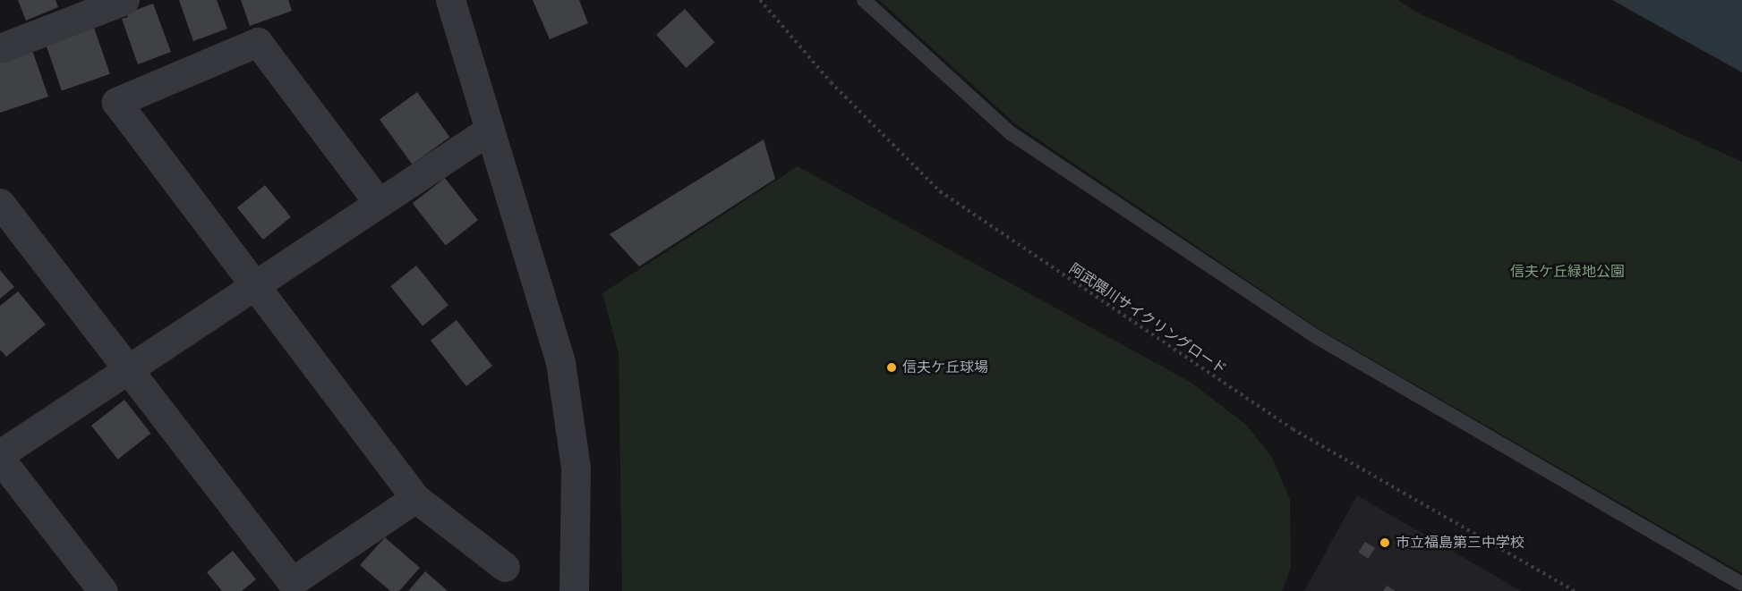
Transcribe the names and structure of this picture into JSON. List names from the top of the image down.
{
  "streets": {
    "path": ["阿武隈川サイクリングロード"]
  },
  "parks": ["信夫ケ丘緑地公園"],
  "places": ["信夫ケ丘球場", "市立福島第三中学校"]
}
